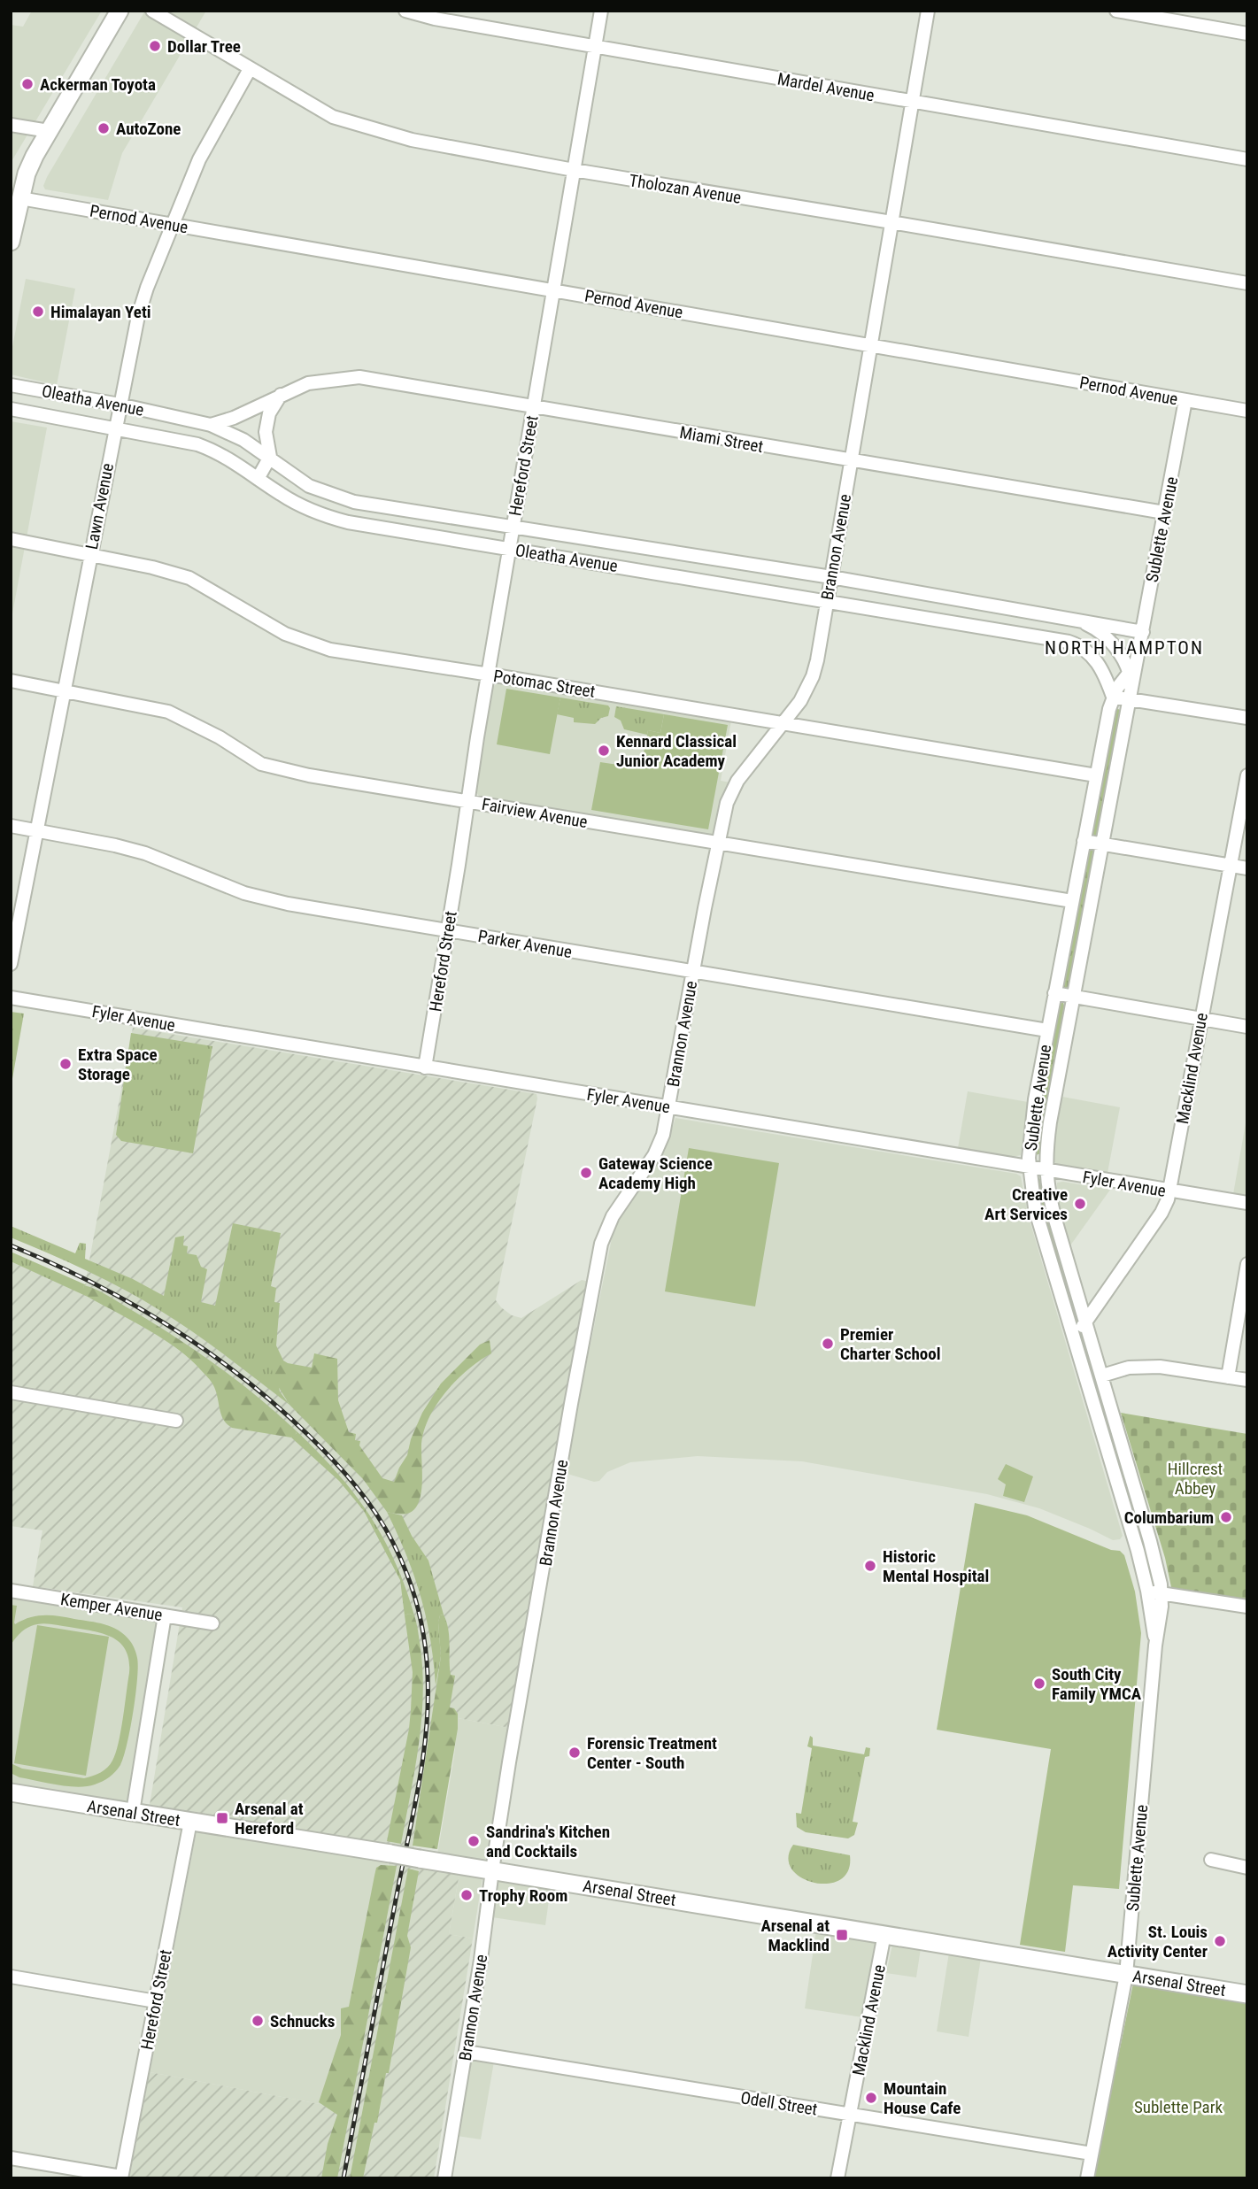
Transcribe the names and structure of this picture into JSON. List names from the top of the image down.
{
  "streets": {
    "main road": ["Arsenal Street"],
    "street": [
      "Mardel Avenue",
      "Tholozan Avenue",
      "Pernod Avenue",
      "Oleatha Avenue",
      "Miami Street",
      "Hereford Street",
      "Lawn Avenue",
      "Sublette Avenue",
      "Brannon Avenue",
      "Potomac Street",
      "Fairview Avenue",
      "Parker Avenue",
      "Fyler Avenue",
      "Macklind Avenue",
      "Kemper Avenue",
      "Odell Street"
    ]
  },
  "crossings": [
    ["Mardel Avenue", "Hereford Street"],
    ["Mardel Avenue", "Brannon Avenue"],
    ["Tholozan Avenue", "Hereford Street"],
    ["Tholozan Avenue", "Lawn Avenue"],
    ["Tholozan Avenue", "Brannon Avenue"],
    ["Pernod Avenue", "Hereford Street"],
    ["Pernod Avenue", "Lawn Avenue"],
    ["Pernod Avenue", "Sublette Avenue"],
    ["Pernod Avenue", "Brannon Avenue"],
    ["Oleatha Avenue", "Miami Street"],
    ["Oleatha Avenue", "Hereford Street"],
    ["Oleatha Avenue", "Lawn Avenue"],
    ["Oleatha Avenue", "Sublette Avenue"],
    ["Oleatha Avenue", "Brannon Avenue"],
    ["Miami Street", "Hereford Street"],
    ["Miami Street", "Sublette Avenue"],
    ["Miami Street", "Brannon Avenue"],
    ["Hereford Street", "Potomac Street"],
    ["Hereford Street", "Fairview Avenue"],
    ["Hereford Street", "Parker Avenue"],
    ["Hereford Street", "Fyler Avenue"],
    ["Hereford Street", "Arsenal Street"],
    ["Lawn Avenue", "Potomac Street"],
    ["Lawn Avenue", "Fairview Avenue"],
    ["Lawn Avenue", "Parker Avenue"],
    ["Sublette Avenue", "Potomac Street"],
    ["Sublette Avenue", "Fairview Avenue"],
    ["Sublette Avenue", "Parker Avenue"],
    ["Sublette Avenue", "Fyler Avenue"],
    ["Sublette Avenue", "Macklind Avenue"],
    ["Sublette Avenue", "Arsenal Street"],
    ["Sublette Avenue", "Odell Street"],
    ["Brannon Avenue", "Potomac Street"],
    ["Brannon Avenue", "Fairview Avenue"],
    ["Brannon Avenue", "Parker Avenue"],
    ["Brannon Avenue", "Fyler Avenue"],
    ["Brannon Avenue", "Arsenal Street"],
    ["Brannon Avenue", "Odell Street"],
    ["Fyler Avenue", "Macklind Avenue"],
    ["Macklind Avenue", "Arsenal Street"],
    ["Macklind Avenue", "Odell Street"]
  ],
  "districts": ["NORTH HAMPTON"],
  "parks": ["Hillcrest Abbey", "Sublette Park"],
  "places": {
    "other": [
      "Dollar Tree",
      "Ackerman Toyota",
      "AutoZone",
      "Himalayan Yeti",
      "Kennard Classical Junior Academy",
      "Extra Space Storage",
      "Gateway Science Academy High",
      "Creative Art Services",
      "Premier Charter School",
      "Columbarium",
      "Historic Mental Hospital",
      "South City Family YMCA",
      "Forensic Treatment Center - South",
      "Sandrina's Kitchen and Cocktails",
      "Trophy Room",
      "St. Louis Activity Center",
      "Schnucks",
      "Mountain House Cafe"
    ],
    "transit": ["Arsenal at Hereford", "Arsenal at Macklind"]
  }
}
